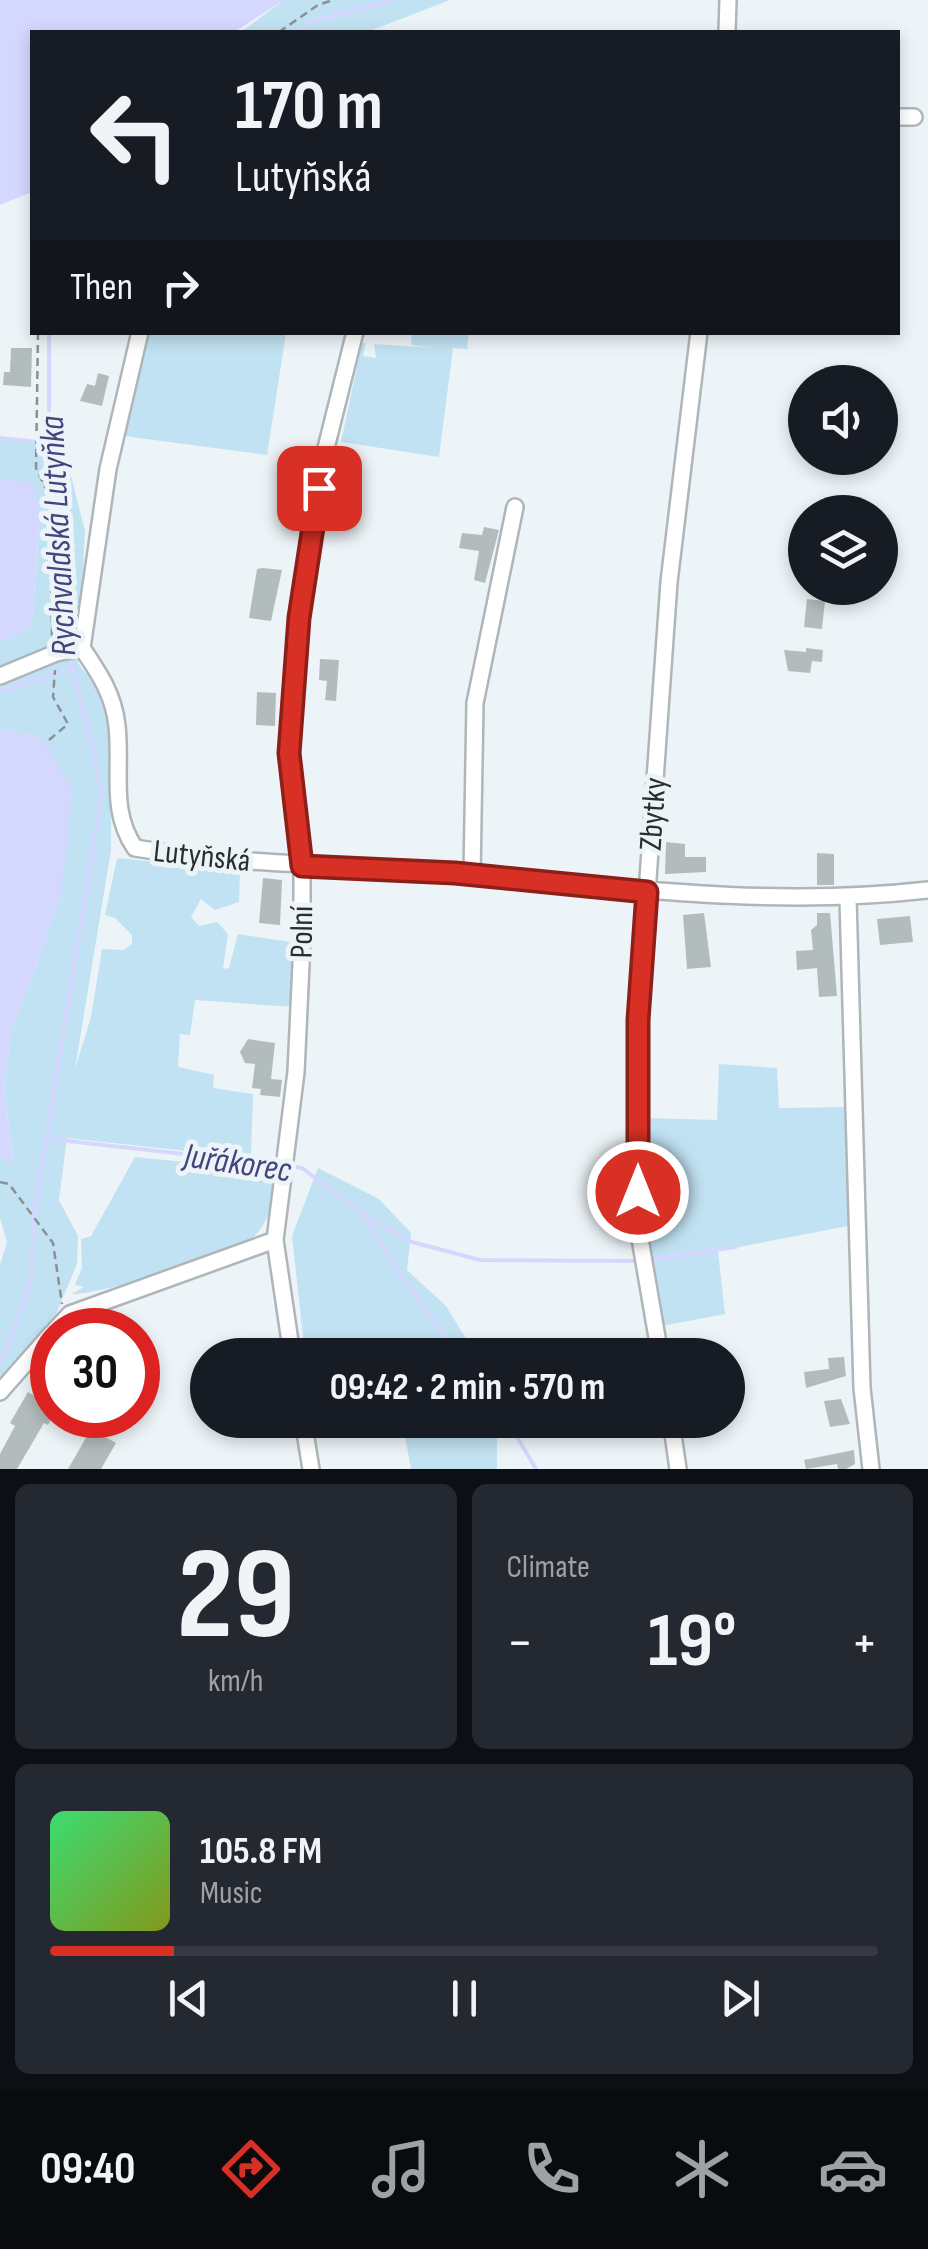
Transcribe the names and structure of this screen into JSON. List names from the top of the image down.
{
  "streets": {
    "street": ["Zbytky", "Lutyňská", "Polní"]
  },
  "crossings": [
    ["Zbytky", "Lutyňská"],
    ["Lutyňská", "Polní"]
  ],
  "water": ["Rychvaldská Lutyňka", "Juřákorec"],
  "page": {
    "turn": ["170 m", "Lutyňská"],
    "then": "Then",
    "limit": "30",
    "trip": "09:42 · 2 min · 570 m",
    "tile": [
      ["29", "km/h"],
      "Climate"
    ],
    "heat": ["−", "19°", "+"],
    "song": ["105.8 FM", "Music"],
    "tabs": "09:40"
  }
}
